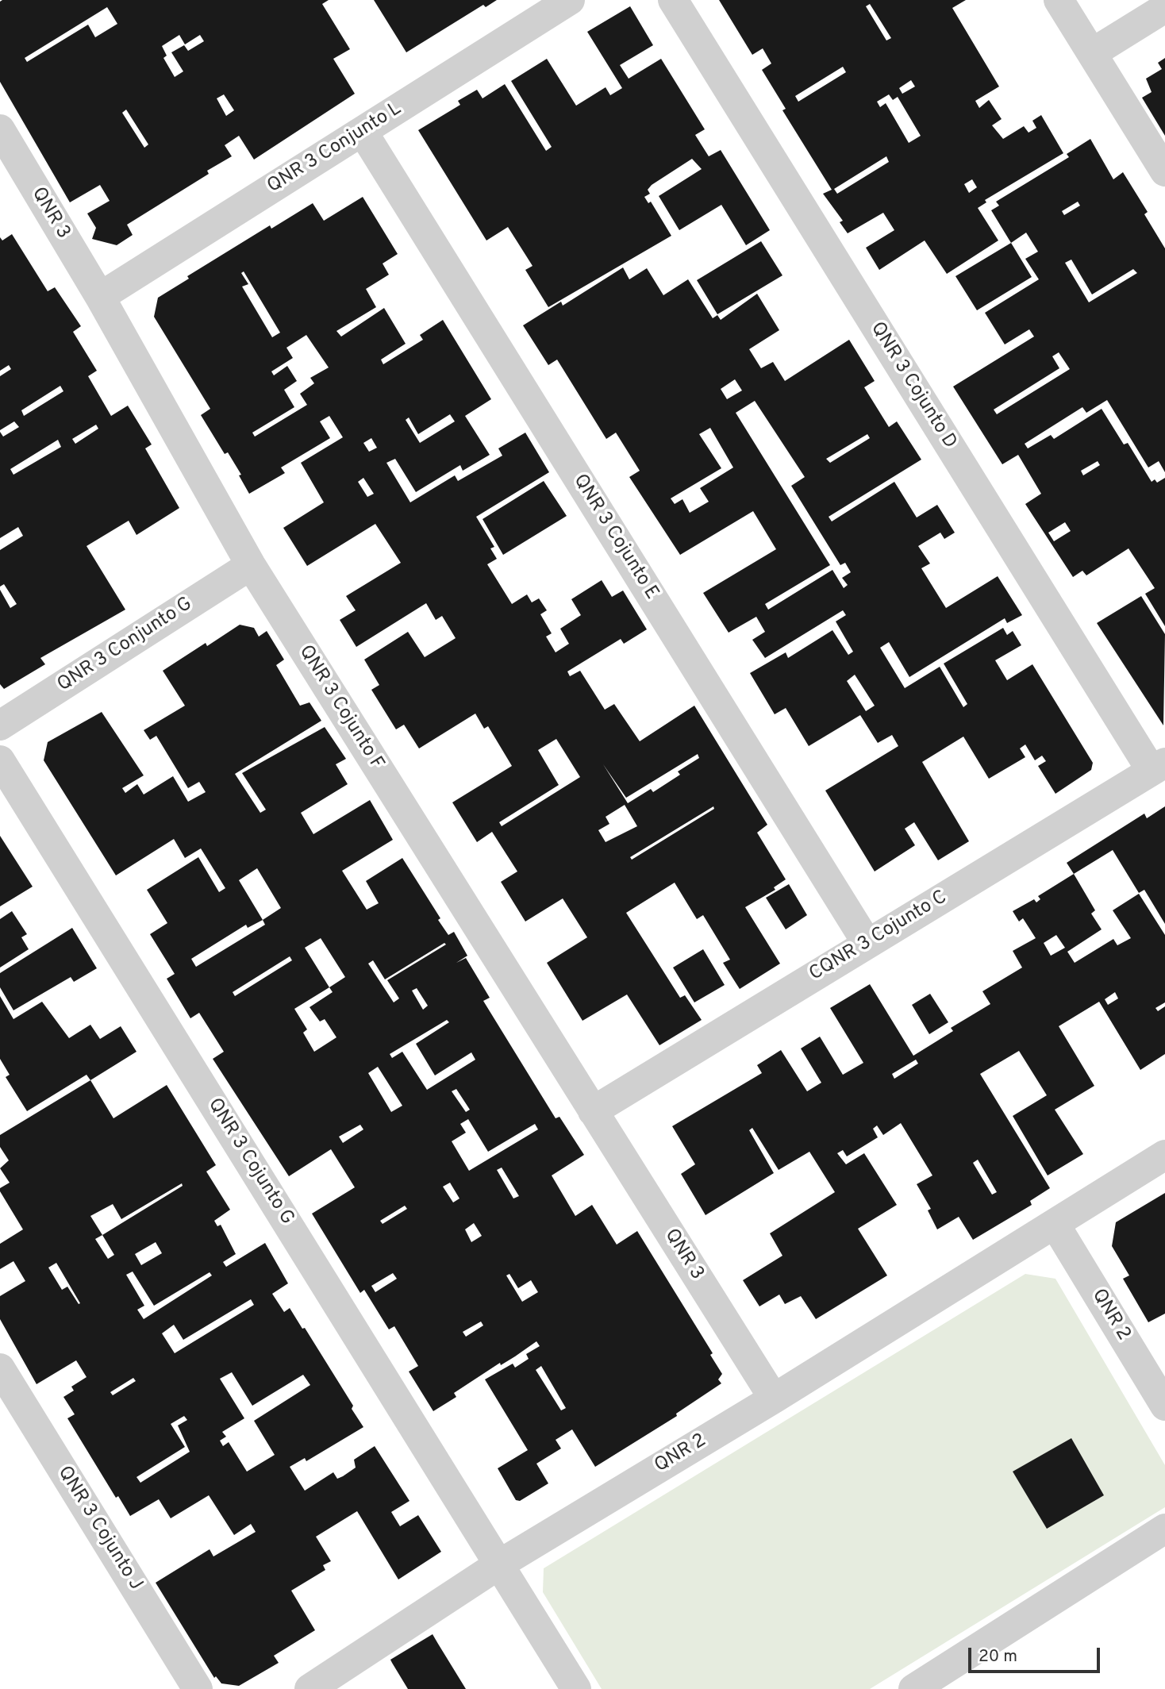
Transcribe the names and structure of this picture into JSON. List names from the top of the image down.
{
  "streets": {
    "street": [
      "QNR 3 Conjunto L",
      "QNR 3",
      "QNR 3 Cojunto D",
      "QNR 3 Cojunto E",
      "QNR 3 Conjunto G",
      "QNR 3 Cojunto F",
      "CQNR 3 Cojunto C",
      "QNR 3 Cojunto G",
      "QNR 2",
      "QNR 3 Cojunto J"
    ]
  },
  "crossings": [
    ["QNR 3 Conjunto L", "QNR 3"],
    ["QNR 3 Conjunto L", "QNR 3 Cojunto E"],
    ["QNR 3 Conjunto L", "QNR 3 Cojunto F"],
    ["QNR 3", "QNR 3 Cojunto F"],
    ["QNR 3", "CQNR 3 Cojunto C"],
    ["QNR 3", "QNR 2"],
    ["QNR 3 Cojunto D", "CQNR 3 Cojunto C"],
    ["QNR 3 Cojunto E", "CQNR 3 Cojunto C"],
    ["QNR 3 Conjunto G", "QNR 3 Cojunto F"],
    ["QNR 3 Cojunto F", "CQNR 3 Cojunto C"],
    ["QNR 3 Cojunto G", "QNR 2"]
  ],
  "scale_bar": "20 m"
}
